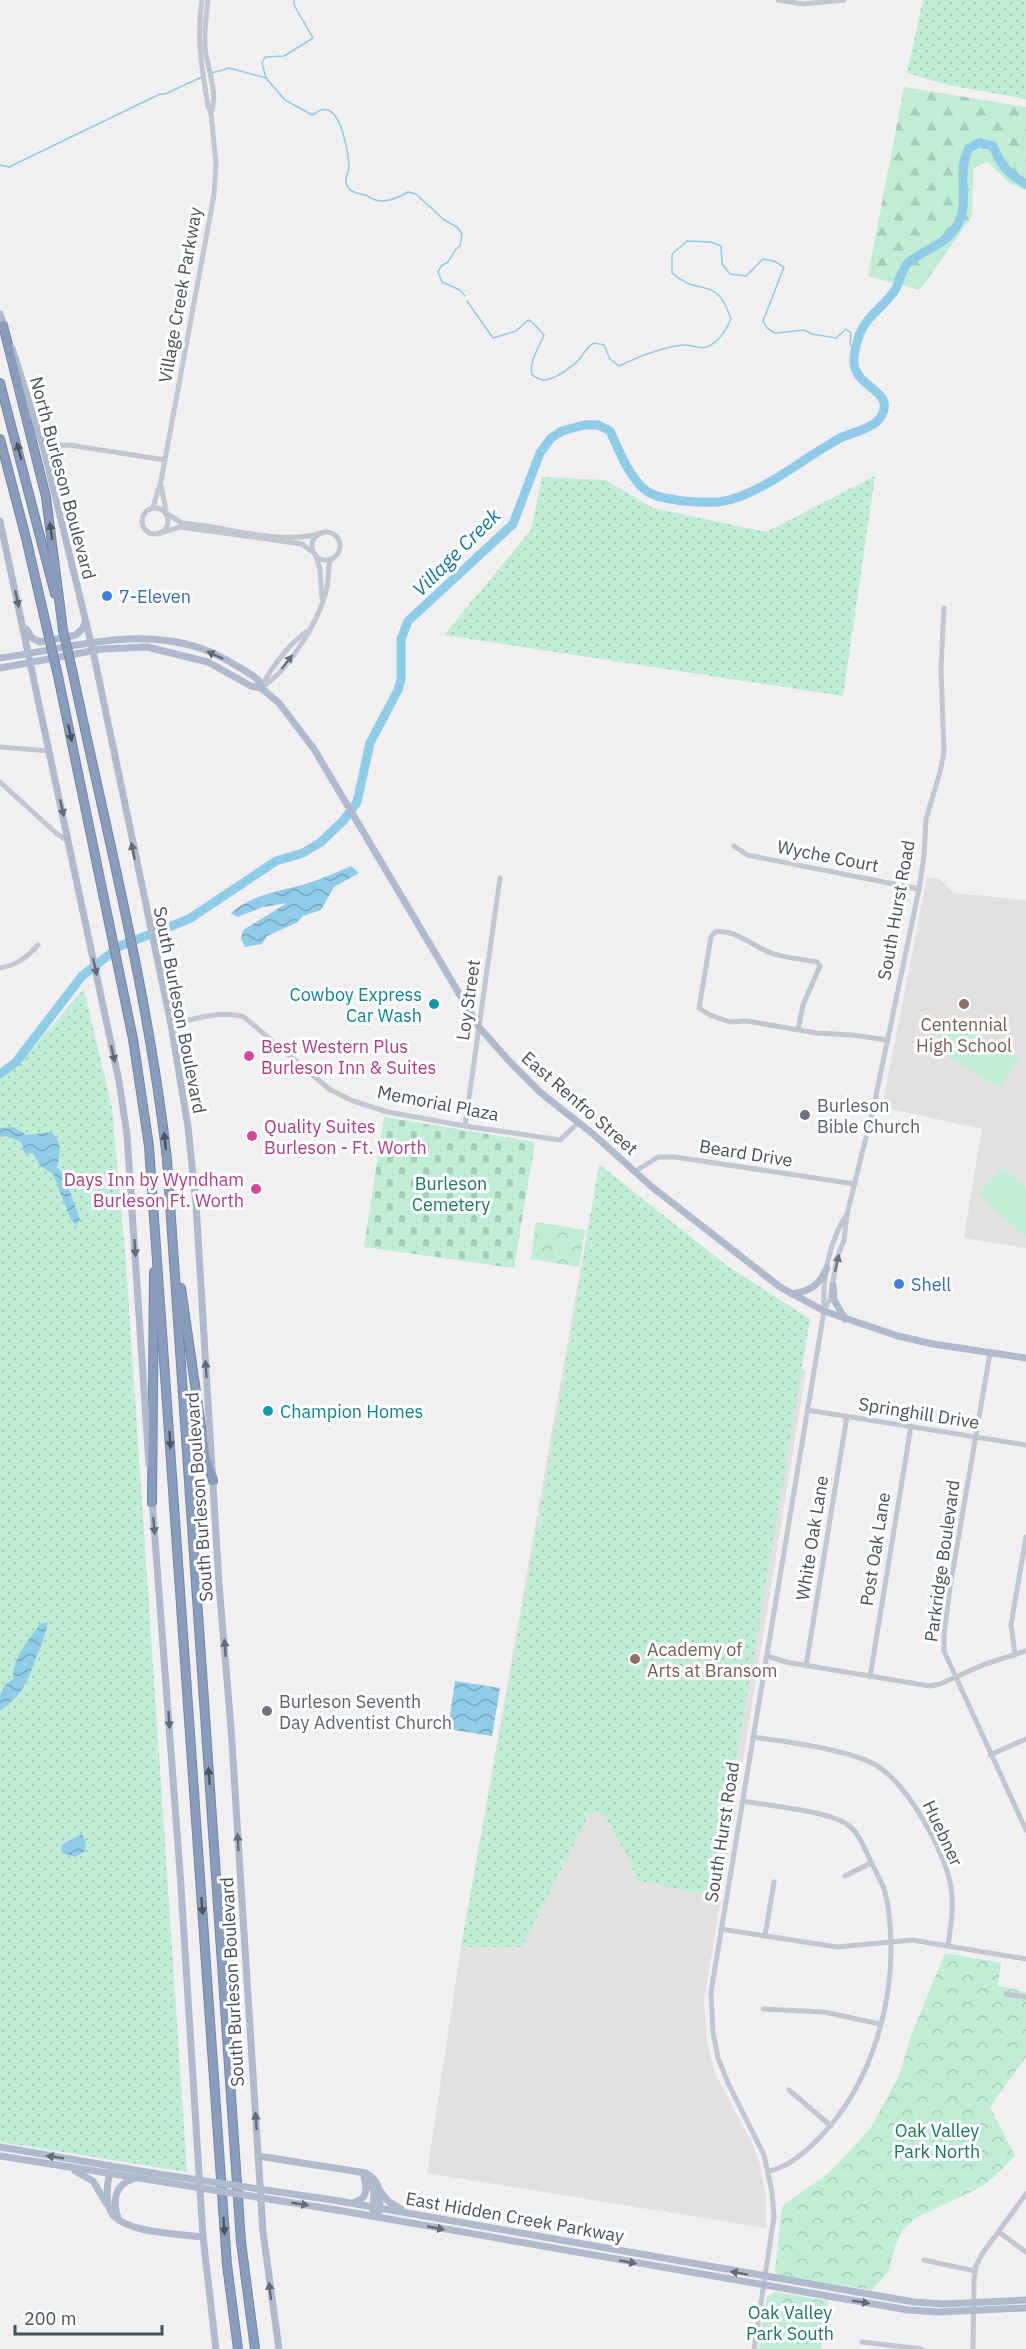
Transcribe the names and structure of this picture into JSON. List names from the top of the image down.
{
  "streets": {
    "main road": [
      "North Burleson Boulevard",
      "South Burleson Boulevard",
      "East Renfro Street",
      "East Hidden Creek Parkway"
    ],
    "street": [
      "Village Creek Parkway",
      "Wyche Court",
      "South Hurst Road",
      "Loy Street",
      "Memorial Plaza",
      "Beard Drive",
      "Springhill Drive",
      "White Oak Lane",
      "Post Oak Lane",
      "Parkridge Boulevard",
      "Huebner"
    ]
  },
  "crossings": [
    ["North Burleson Boulevard", "South Burleson Boulevard"],
    ["North Burleson Boulevard", "East Renfro Street"],
    ["Wyche Court", "South Hurst Road"],
    ["South Hurst Road", "East Renfro Street"],
    ["South Hurst Road", "Beard Drive"],
    ["South Hurst Road", "Springhill Drive"],
    ["South Hurst Road", "Huebner"],
    ["South Hurst Road", "East Hidden Creek Parkway"],
    ["Loy Street", "Memorial Plaza"],
    ["Loy Street", "East Renfro Street"],
    ["South Burleson Boulevard", "Memorial Plaza"],
    ["South Burleson Boulevard", "East Renfro Street"],
    ["Memorial Plaza", "East Renfro Street"],
    ["East Renfro Street", "Beard Drive"],
    ["East Renfro Street", "Parkridge Boulevard"],
    ["Springhill Drive", "White Oak Lane"],
    ["Springhill Drive", "Post Oak Lane"],
    ["Springhill Drive", "Parkridge Boulevard"]
  ],
  "water": ["Village Creek"],
  "parks": ["Burleson Cemetery", "Oak Valley Park North", "Oak Valley Park South"],
  "places": [
    "7-Eleven",
    "Cowboy Express Car Wash",
    "Centennial High School",
    "Best Western Plus Burleson Inn & Suites",
    "Burleson Bible Church",
    "Quality Suites Burleson - Ft. Worth",
    "Days Inn by Wyndham Burleson Ft. Worth",
    "Shell",
    "Champion Homes",
    "Academy of Arts at Bransom",
    "Burleson Seventh Day Adventist Church"
  ],
  "scale_bar": "200 m"
}
